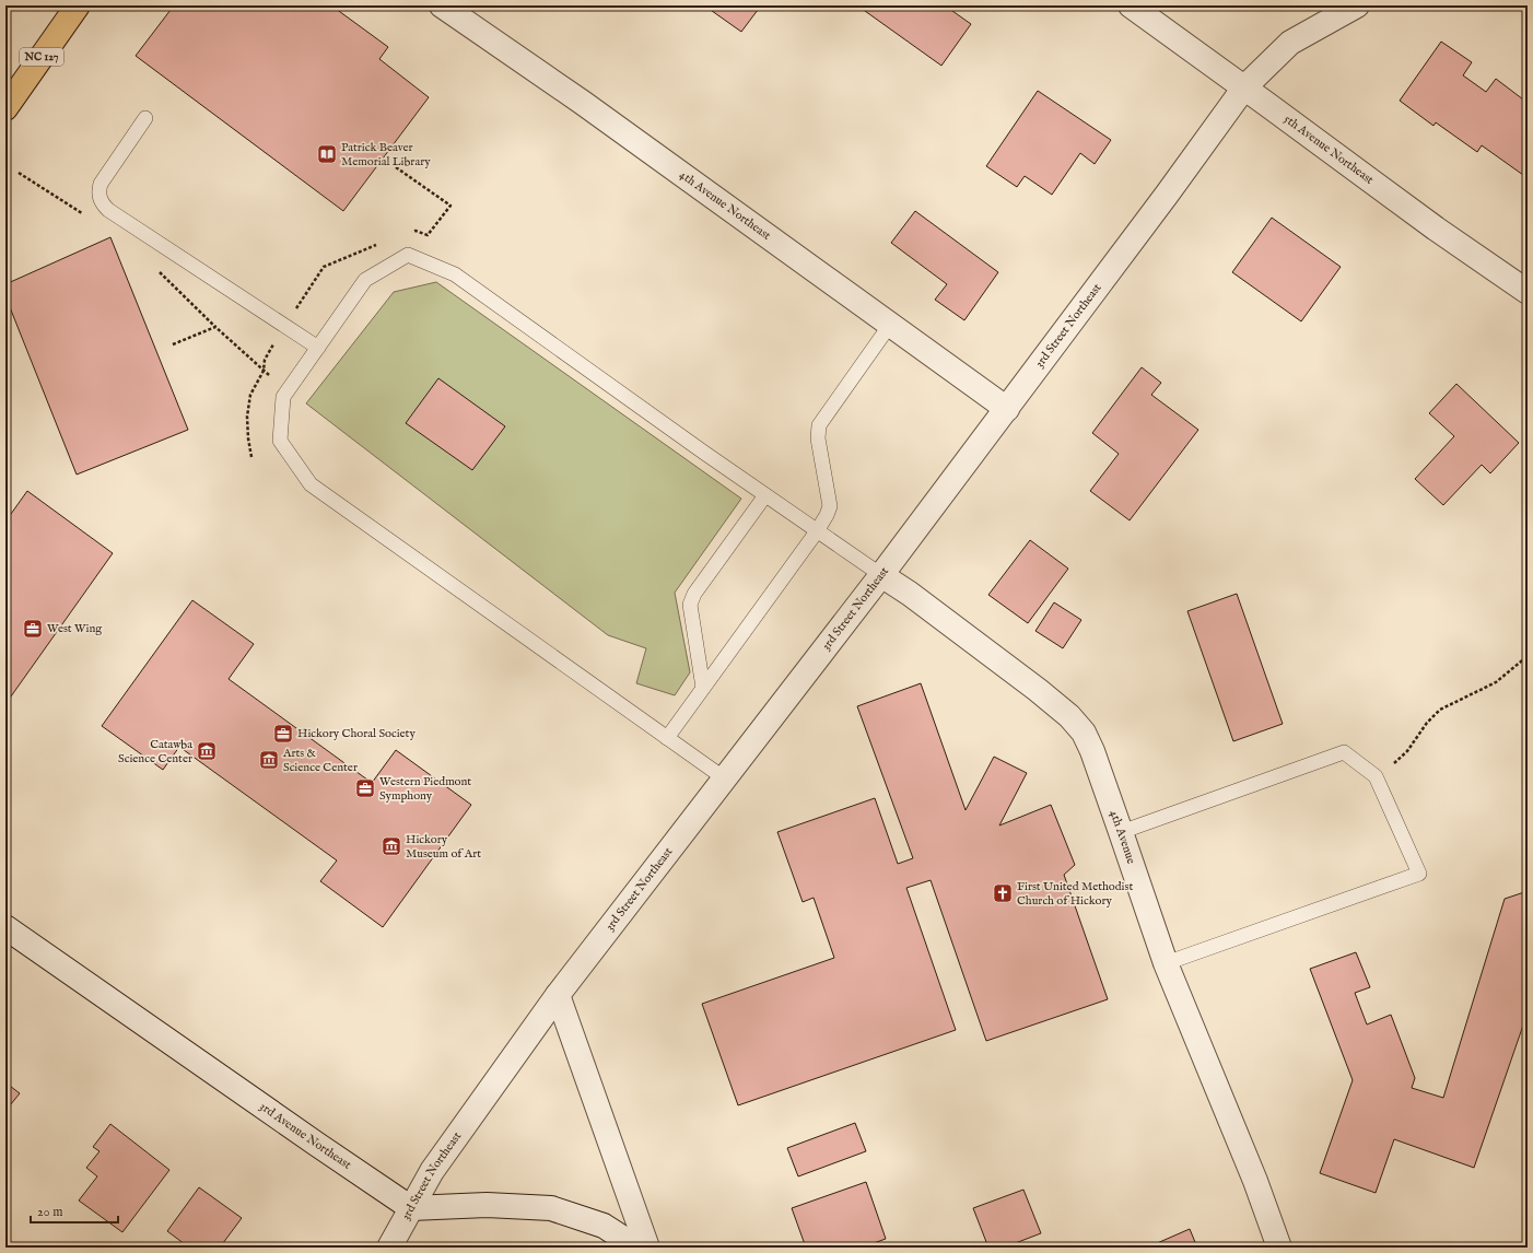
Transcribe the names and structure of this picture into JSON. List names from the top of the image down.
{
  "streets": {
    "main road": ["NC 127"],
    "street": [
      "5th Avenue Northeast",
      "4th Avenue Northeast",
      "3rd Street Northeast",
      "4th Avenue",
      "3rd Avenue Northeast"
    ]
  },
  "crossings": [
    ["5th Avenue Northeast", "3rd Street Northeast"],
    ["4th Avenue Northeast", "3rd Street Northeast"],
    ["3rd Street Northeast", "4th Avenue"],
    ["3rd Street Northeast", "3rd Avenue Northeast"]
  ],
  "places": {
    "library": ["Patrick Beaver Memorial Library"],
    "office": ["West Wing", "Hickory Choral Society", "Western Piedmont Symphony"],
    "museum": ["Catawba Science Center", "Arts & Science Center", "Hickory Museum of Art"],
    "church": ["First United Methodist Church of Hickory"]
  },
  "scale_bar": "20 m"
}
